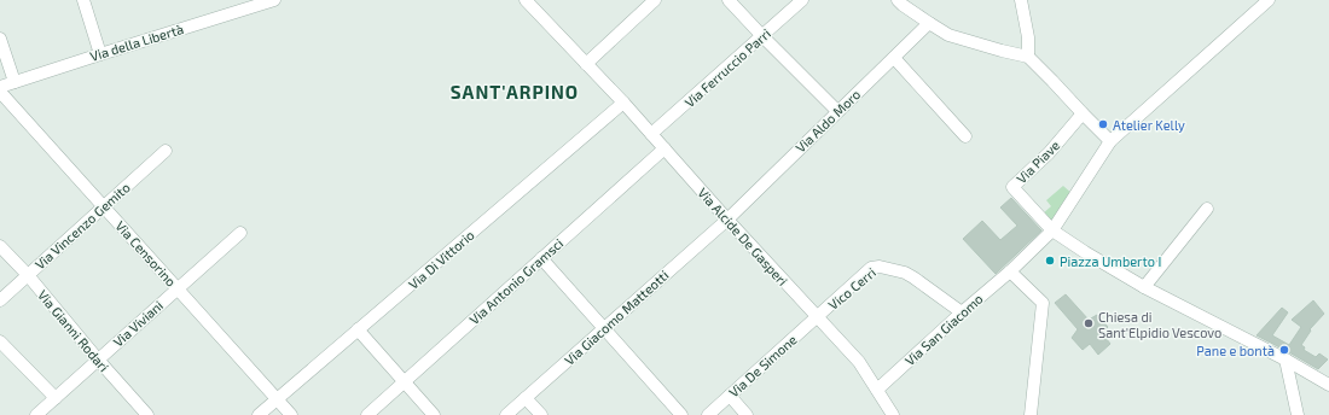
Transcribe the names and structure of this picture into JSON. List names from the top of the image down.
{
  "streets": {
    "street": [
      "Via della Libertà",
      "Via Ferruccio Parri",
      "Via Aldo Moro",
      "Via Piave",
      "Via Vincenzo Gemito",
      "Via Alcide De Gasperi",
      "Via Censorino",
      "Via Di Vittorio",
      "Via Antonio Gramsci",
      "Vico Cerri",
      "Via Giacomo Matteotti",
      "Via Viviani",
      "Via San Giacomo",
      "Via Gianni Rodari",
      "Via De Simone"
    ]
  },
  "crossings": [
    ["Via Ferruccio Parri", "Via Alcide De Gasperi"],
    ["Via Aldo Moro", "Via Alcide De Gasperi"],
    ["Via Aldo Moro", "Via Giacomo Matteotti"],
    ["Via Vincenzo Gemito", "Via Censorino"],
    ["Via Vincenzo Gemito", "Via Gianni Rodari"],
    ["Via Alcide De Gasperi", "Via Di Vittorio"],
    ["Via Alcide De Gasperi", "Via Antonio Gramsci"],
    ["Via Alcide De Gasperi", "Vico Cerri"],
    ["Via Alcide De Gasperi", "Via Giacomo Matteotti"],
    ["Via Alcide De Gasperi", "Via San Giacomo"],
    ["Via Alcide De Gasperi", "Via De Simone"],
    ["Via Censorino", "Via Di Vittorio"],
    ["Via Censorino", "Via Viviani"],
    ["Vico Cerri", "Via San Giacomo"],
    ["Vico Cerri", "Via De Simone"],
    ["Via Viviani", "Via Gianni Rodari"]
  ],
  "districts": ["SANT'ARPINO"],
  "places": [
    "Atelier Kelly",
    "Piazza Umberto I",
    "Chiesa di Sant'Elpidio Vescovo",
    "Pane e bontà"
  ]
}
